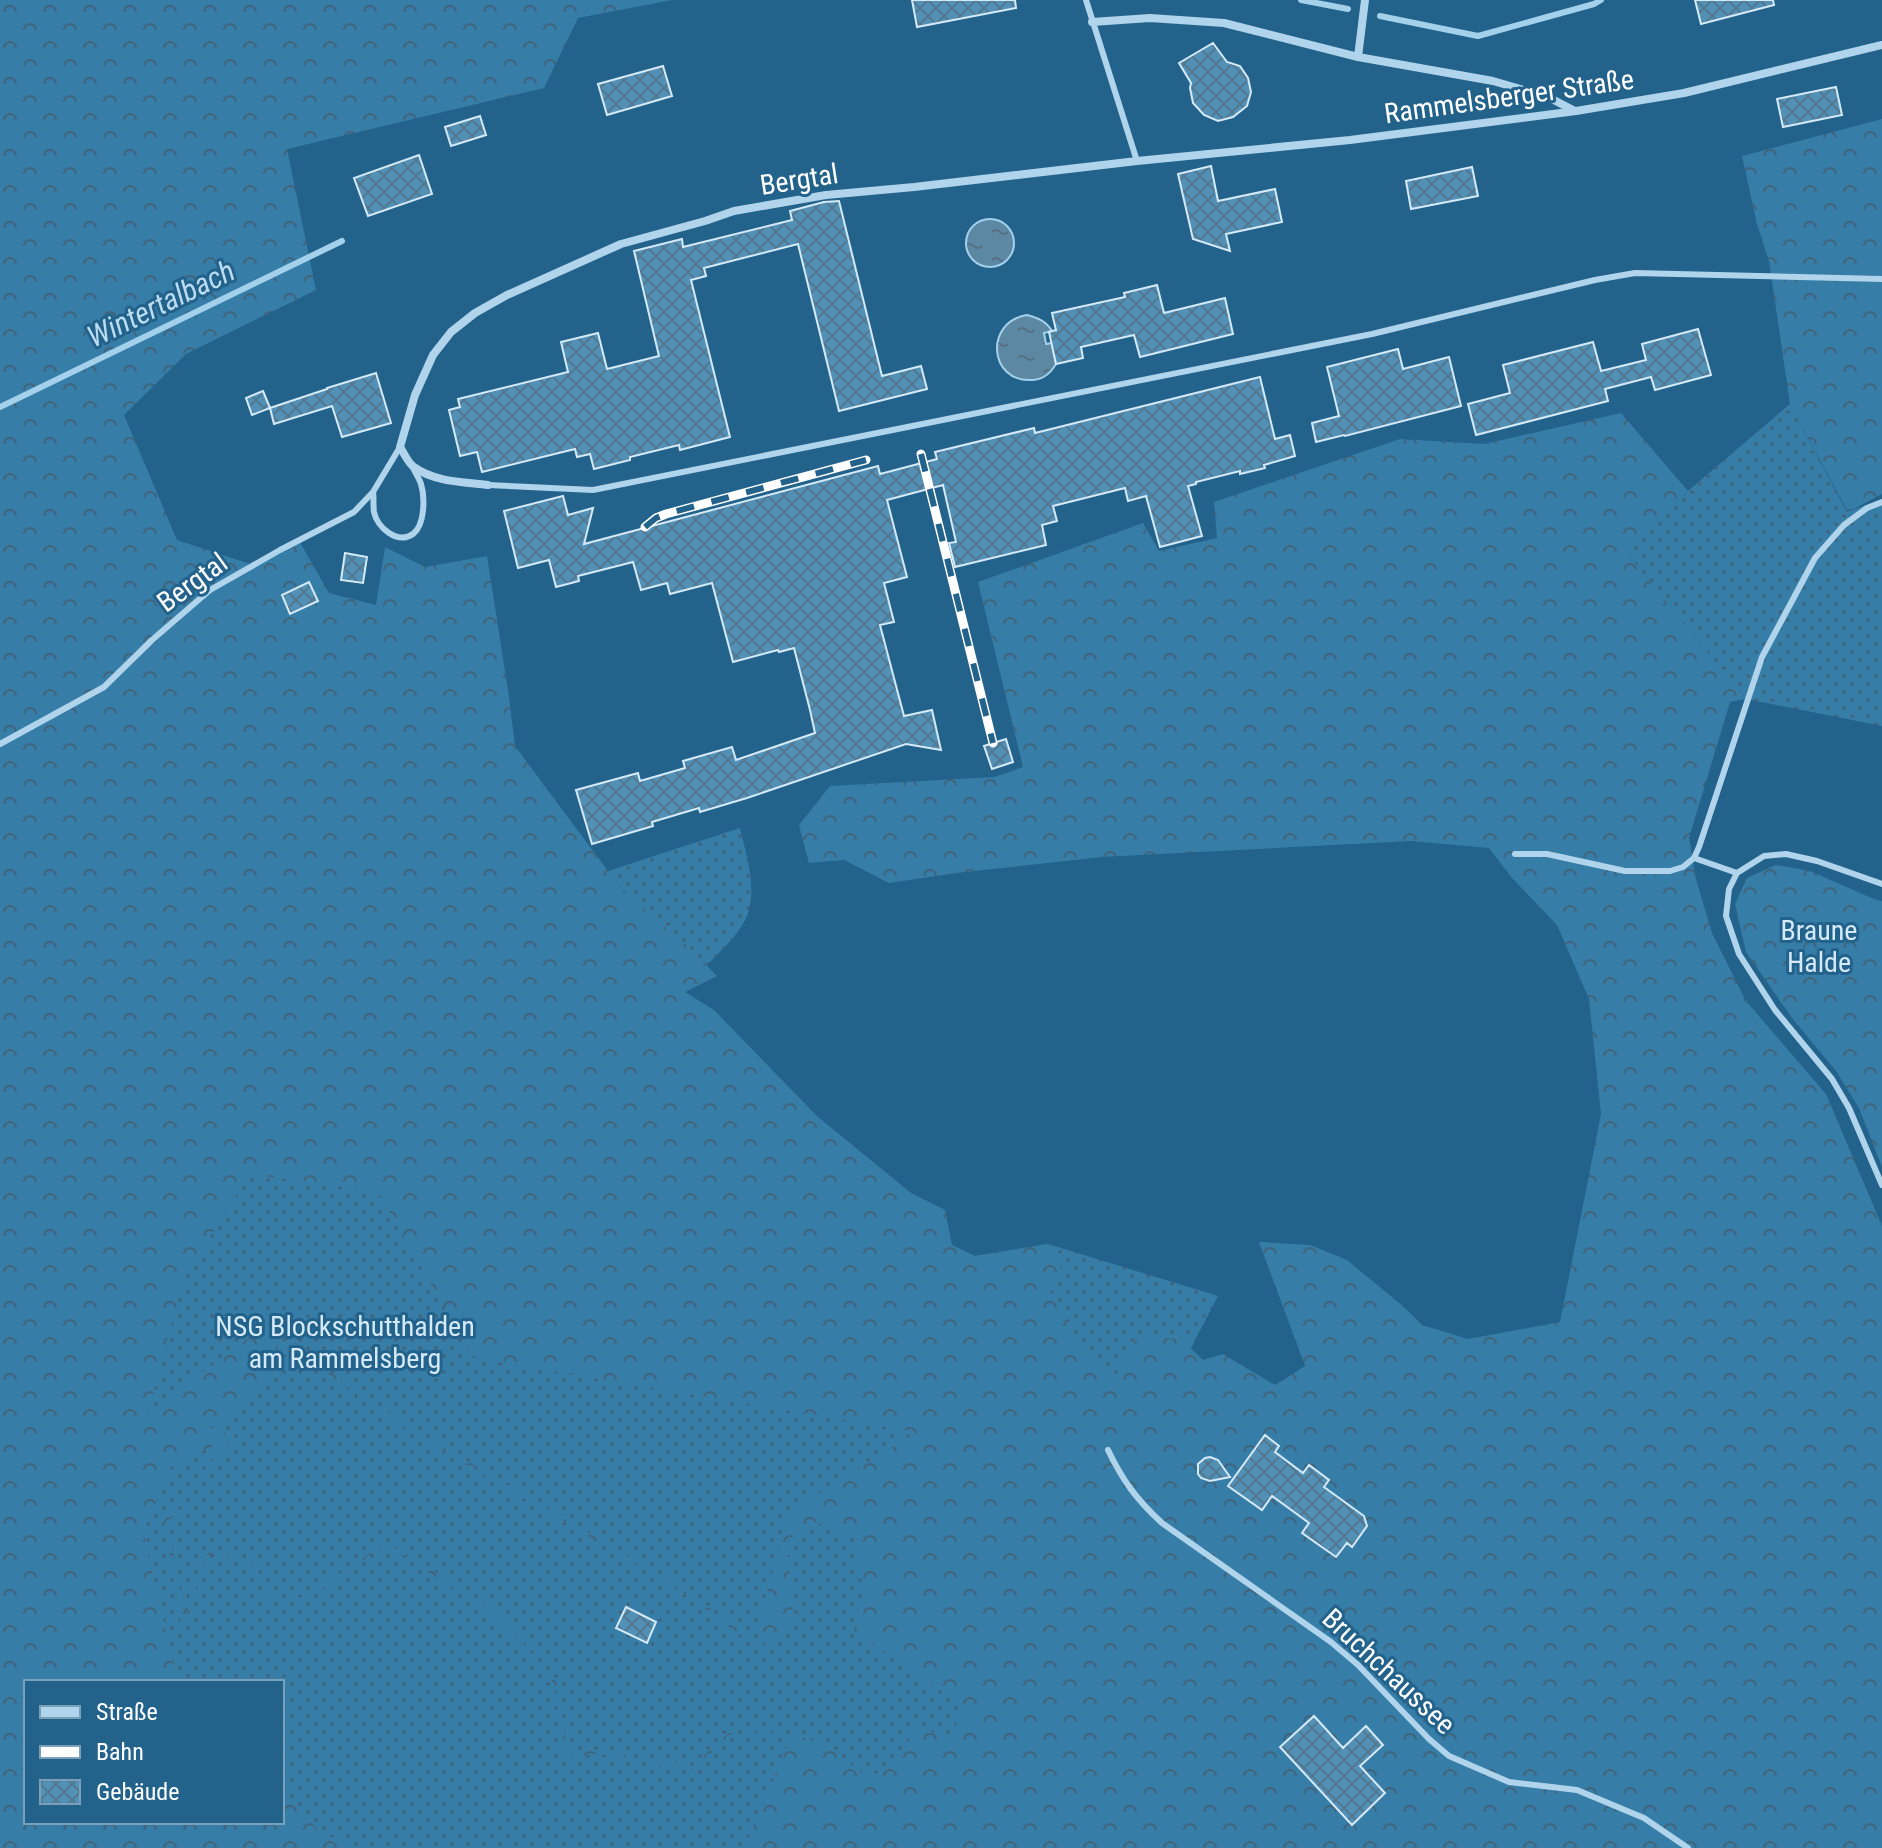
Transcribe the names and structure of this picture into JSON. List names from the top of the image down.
{
  "streets": {
    "street": ["Rammelsberger Straße", "Bergtal"],
    "lane": ["Bruchchaussee"]
  },
  "crossings": [
    ["Rammelsberger Straße", "Bergtal"]
  ],
  "water": ["Wintertalbach"],
  "parks": ["Braune Halde", "NSG Blockschutthalden am Rammelsberg"],
  "legend": ["Straße", "Bahn", "Gebäude"]
}
